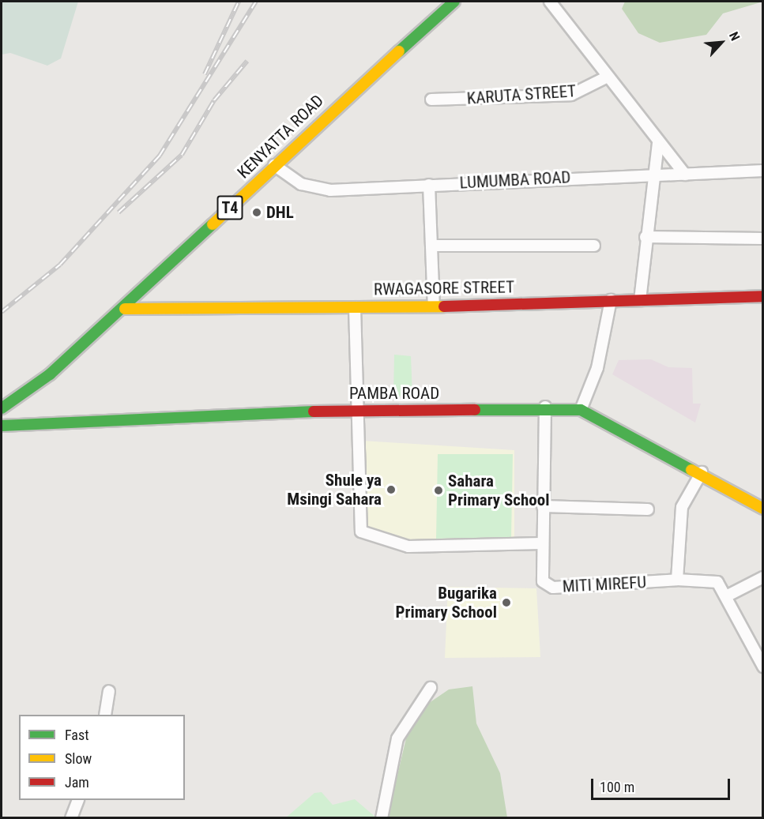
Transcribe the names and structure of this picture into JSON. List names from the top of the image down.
{
  "streets": {
    "main road": [
      "KENYATTA ROAD",
      "T4",
      "RWAGASORE STREET",
      "PAMBA ROAD"
    ],
    "street": ["KARUTA STREET", "LUMUMBA ROAD", "MITI MIREFU"]
  },
  "crossings": [
    ["KENYATTA ROAD", "LUMUMBA ROAD"],
    ["KENYATTA ROAD", "RWAGASORE STREET"],
    ["PAMBA ROAD", "MITI MIREFU"]
  ],
  "places": [
    "DHL",
    "Shule ya Msingi Sahara",
    "Sahara Primary School",
    "Bugarika Primary School"
  ],
  "legend": ["Fast", "Slow", "Jam"],
  "scale_bar": "100 m",
  "north": "top right"
}
